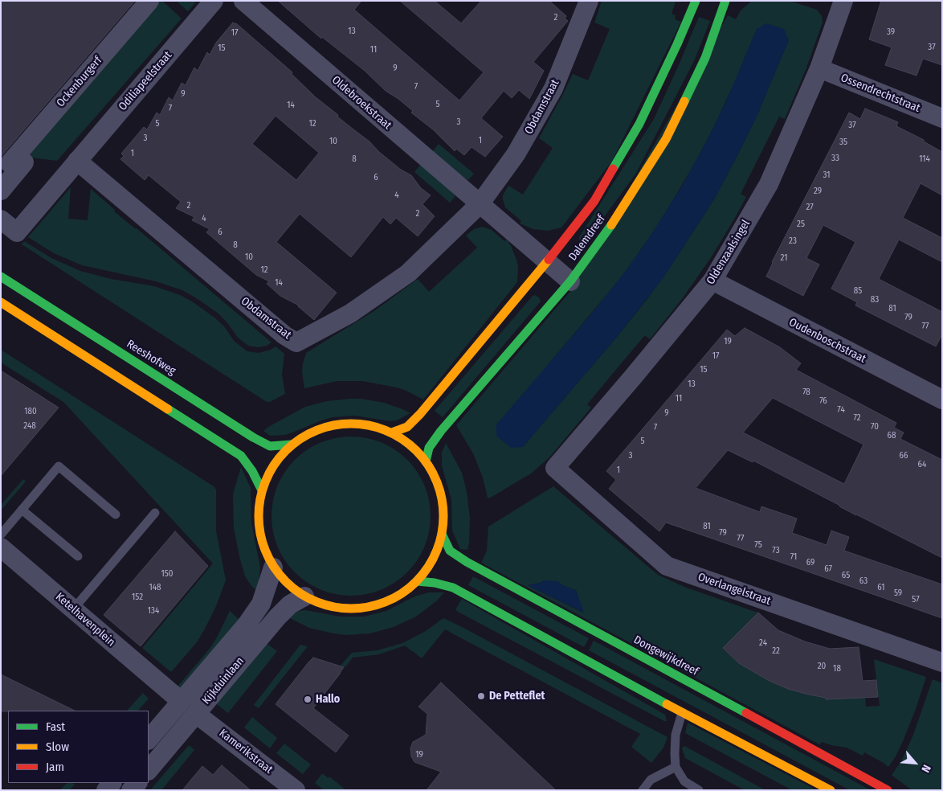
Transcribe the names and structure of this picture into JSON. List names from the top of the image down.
{
  "streets": {
    "street": [
      "Odiliapeelstraat",
      "Ockenburgerf",
      "Ossendrechtstraat",
      "Oldebroekstraat",
      "Obdamstraat",
      "Dalemdreef",
      "Oldenzaalsingel",
      "Oudenboschstraat",
      "Reeshofweg",
      "Overlangelstraat",
      "Ketelhavenplein",
      "Dongewijkdreef",
      "Kijkduinlaan",
      "Kamerikstraat"
    ]
  },
  "crossings": [
    ["Odiliapeelstraat", "Obdamstraat"],
    ["Ossendrechtstraat", "Oldenzaalsingel"],
    ["Oldebroekstraat", "Obdamstraat"],
    ["Oldenzaalsingel", "Oudenboschstraat"],
    ["Oldenzaalsingel", "Overlangelstraat"],
    ["Ketelhavenplein", "Kijkduinlaan"],
    ["Kijkduinlaan", "Kamerikstraat"]
  ],
  "places": ["De Petteflet", "Hallo"],
  "house_numbers": [
    "2",
    "13",
    "39",
    "17",
    "37",
    "15",
    "11",
    "9",
    "7",
    "9",
    "5",
    "14",
    "7",
    "3",
    "5",
    "12",
    "37",
    "3",
    "1",
    "10",
    "35",
    "1",
    "33",
    "8",
    "114",
    "31",
    "6",
    "29",
    "4",
    "2",
    "27",
    "2",
    "4",
    "25",
    "6",
    "23",
    "8",
    "10",
    "21",
    "12",
    "14",
    "85",
    "83",
    "81",
    "79",
    "77",
    "19",
    "17",
    "15",
    "13",
    "78",
    "11",
    "76",
    "74",
    "180",
    "9",
    "72",
    "248",
    "70",
    "7",
    "68",
    "5",
    "3",
    "66",
    "64",
    "1",
    "81",
    "79",
    "77",
    "75",
    "73",
    "71",
    "69",
    "67",
    "150",
    "65",
    "63",
    "148",
    "61",
    "59",
    "152",
    "57",
    "134",
    "24",
    "22",
    "20",
    "18",
    "19"
  ],
  "legend": ["Fast", "Slow", "Jam"],
  "north": "bottom right"
}
